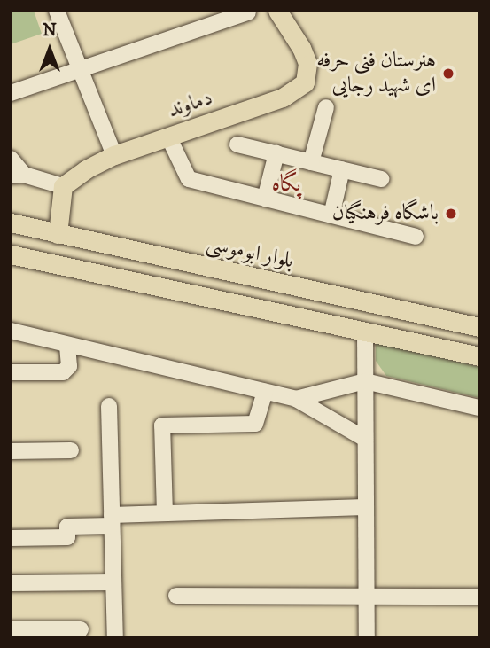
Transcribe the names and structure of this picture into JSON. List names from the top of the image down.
{
  "streets": {
    "main road": ["دماوند", "بلوار ابوموسی"]
  },
  "districts": ["پگاه"],
  "places": ["هنرستان فنی حرفه ای شهید رجایی", "باشگاه فرهنگیان"],
  "north": "top"
}
